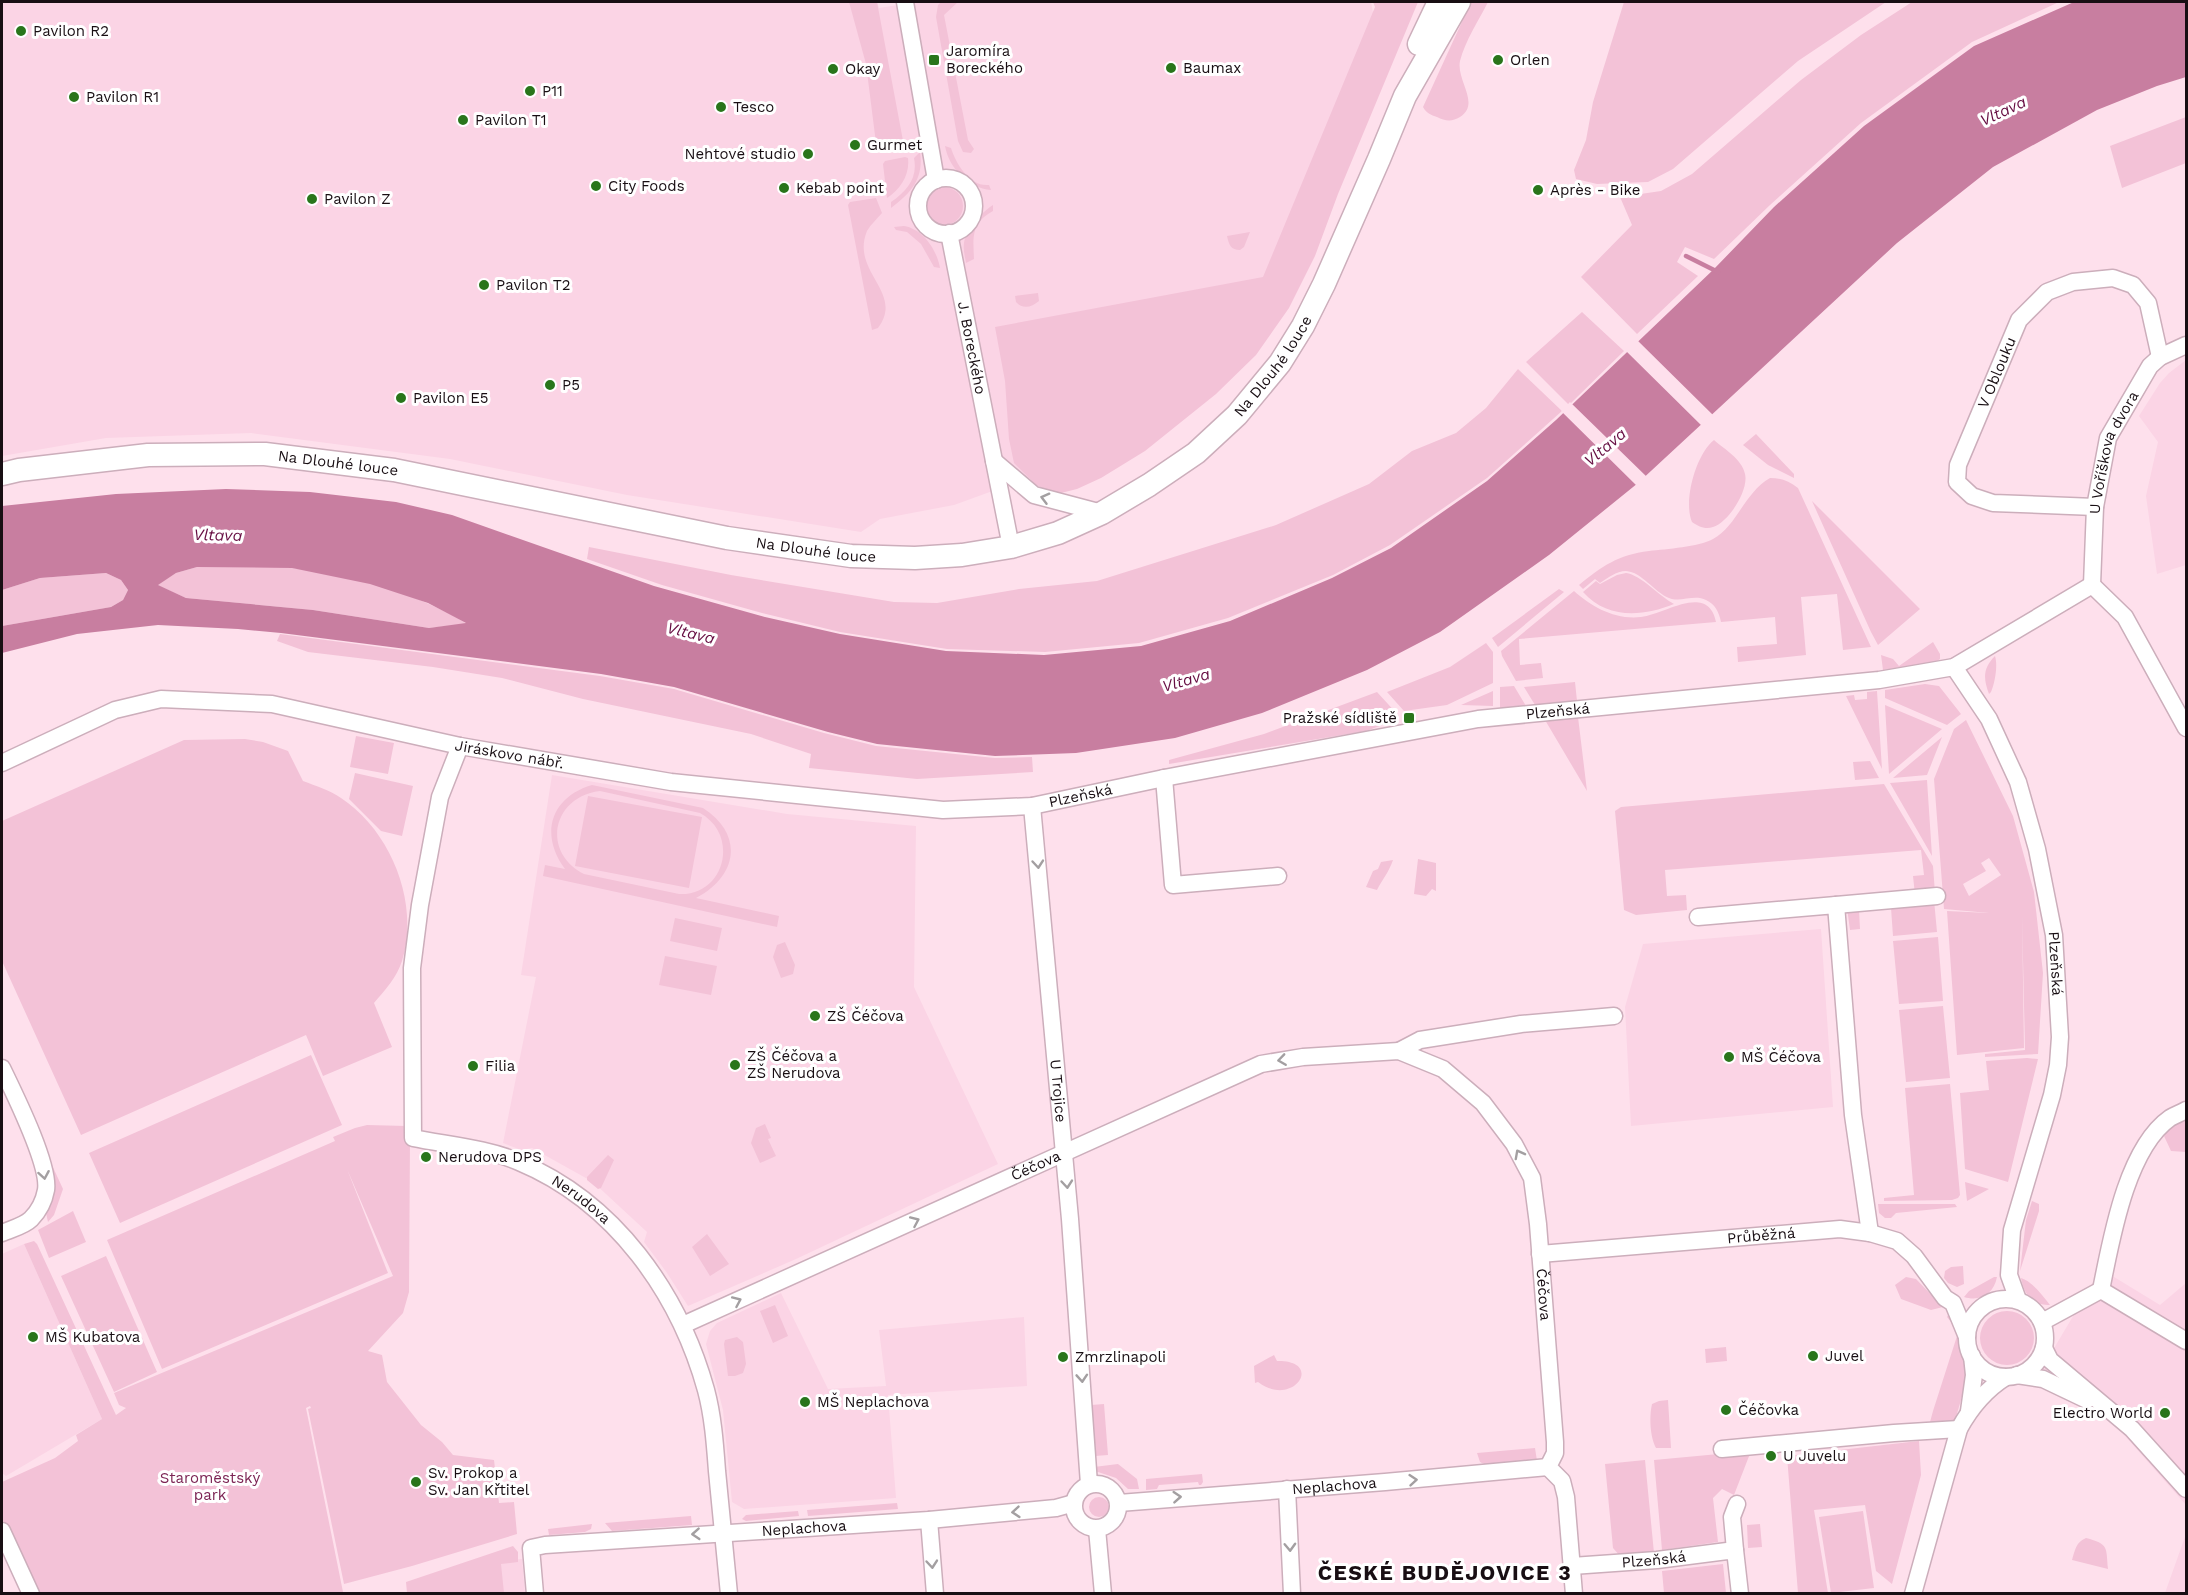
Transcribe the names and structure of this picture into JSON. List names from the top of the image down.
{
  "streets": {
    "main road": ["Na Dlouhé louce"],
    "street": [
      "J. Boreckého",
      "V Oblouku",
      "U Voříškova dvora",
      "Plzeňská",
      "Jiráskovo nábř.",
      "U Trojice",
      "Čéčova",
      "Nerudova",
      "Průběžná",
      "Neplachova"
    ]
  },
  "crossings": [
    ["J. Boreckého", "Na Dlouhé louce"],
    ["V Oblouku", "U Voříškova dvora"],
    ["U Voříškova dvora", "Plzeňská"],
    ["Plzeňská", "Jiráskovo nábř."],
    ["Plzeňská", "U Trojice"],
    ["Plzeňská", "Průběžná"],
    ["Jiráskovo nábř.", "U Trojice"],
    ["Jiráskovo nábř.", "Nerudova"],
    ["U Trojice", "Čéčova"],
    ["U Trojice", "Neplachova"],
    ["Čéčova", "Nerudova"],
    ["Čéčova", "Průběžná"],
    ["Čéčova", "Neplachova"],
    ["Nerudova", "Neplachova"]
  ],
  "one_way": ["U Trojice"],
  "districts": ["ČESKÉ BUDĚJOVICE 3"],
  "water": ["Vltava"],
  "parks": ["Staroměstský park"],
  "places": {
    "other": [
      "Pavilon R2",
      "Orlen",
      "Baumax",
      "Okay",
      "P11",
      "Pavilon R1",
      "Tesco",
      "Pavilon T1",
      "Gurmet",
      "Nehtové studio",
      "City Foods",
      "Kebab point",
      "Après - Bike",
      "Pavilon Z",
      "Pavilon T2",
      "P5",
      "Pavilon E5",
      "ZŠ Čéčova",
      "MŠ Čéčova",
      "ZŠ Čéčova a ZŠ Nerudova",
      "Filia",
      "Nerudova DPS",
      "MŠ Kubatova",
      "Juvel",
      "Zmrzlinapoli",
      "MŠ Neplachova",
      "Čéčovka",
      "Electro World",
      "U Juvelu",
      "Sv. Prokop a Sv. Jan Křtitel"
    ],
    "transit": ["Jaromíra Boreckého", "Pražské sídliště"]
  }
}
